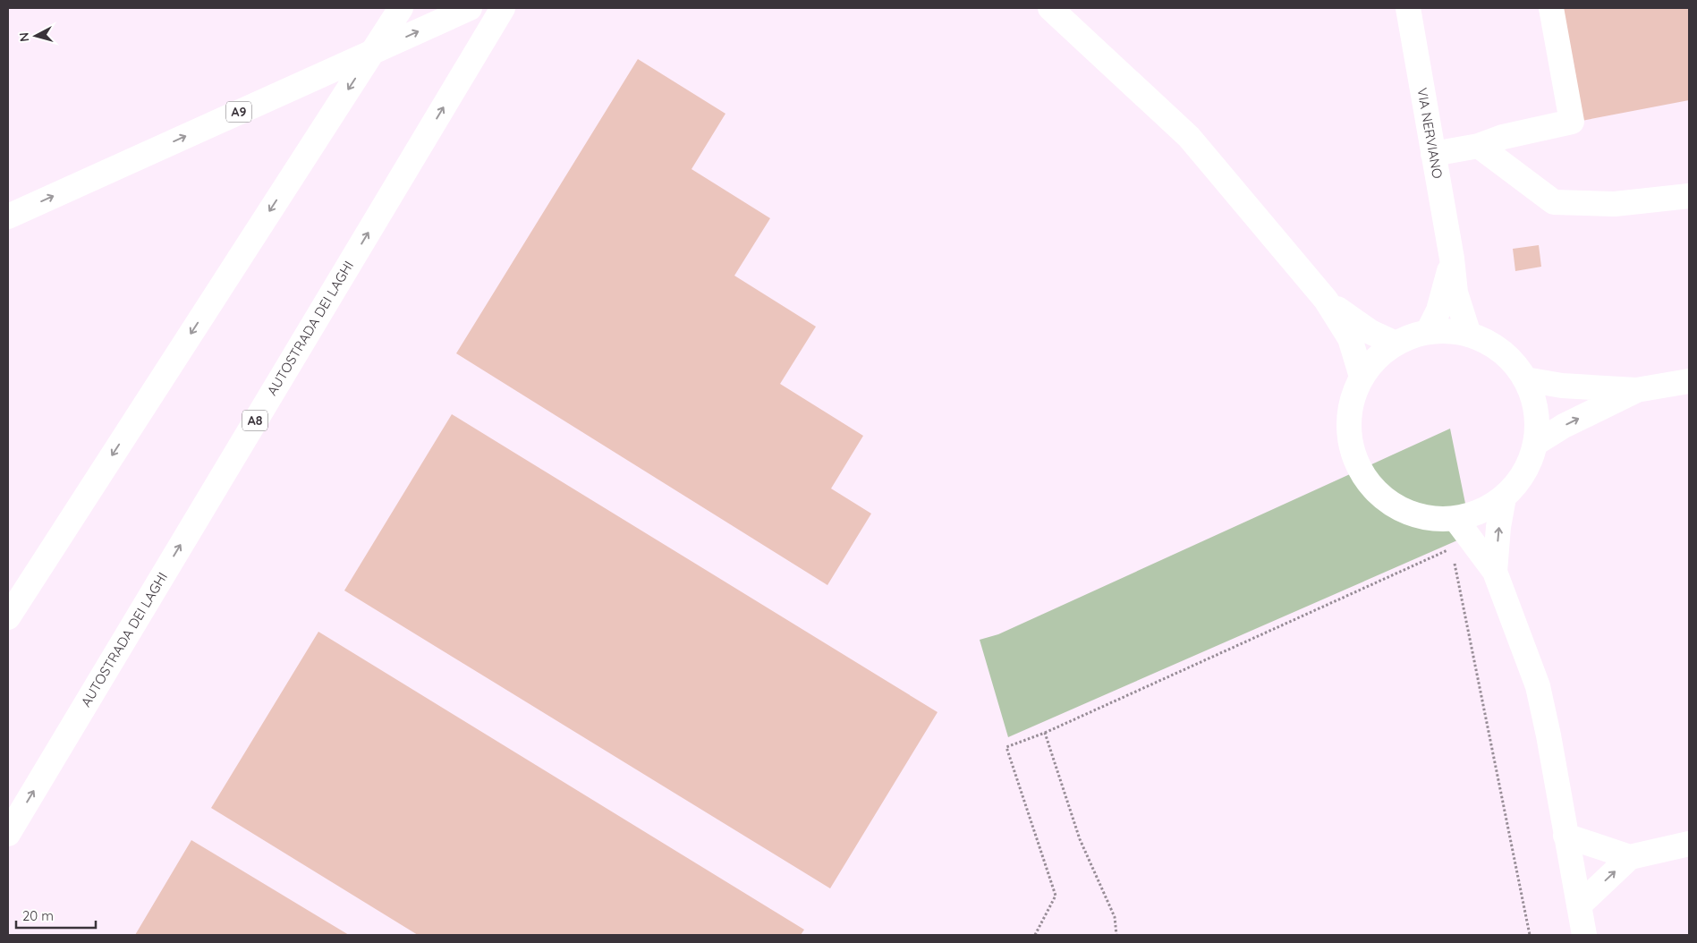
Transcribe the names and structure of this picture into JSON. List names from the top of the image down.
{
  "streets": {
    "main road": [
      "A9",
      "VIA NERVIANO",
      "AUTOSTRADA DEI LAGHI",
      "A8"
    ]
  },
  "scale_bar": "20 m",
  "north": "left"
}
